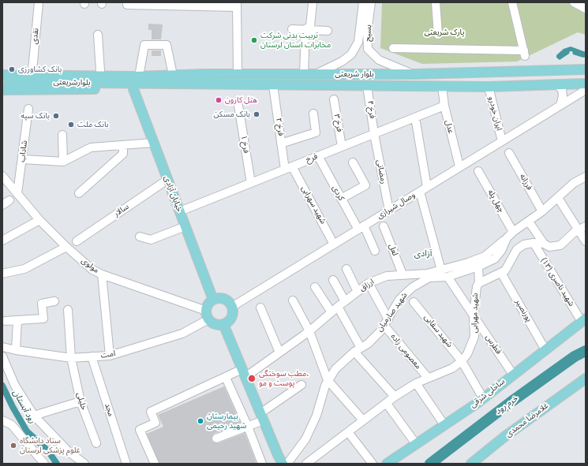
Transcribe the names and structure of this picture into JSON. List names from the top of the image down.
{
  "streets": {
    "main road": [
      "بلوار شریعتی",
      "بلوارشریعتی",
      "خیابان آزادی",
      "ساحلی شرقی",
      "غلامرضا محمدی"
    ],
    "street": [
      "بسیج",
      "نقدی",
      "فرخ ۴",
      "ایران خودرو",
      "فرخ ۳",
      "فرخ ۲",
      "عدل",
      "فرخ ۱",
      "شاداب",
      "فرخ",
      "رمضانی",
      "فرزانه",
      "کردی",
      "چهل پله",
      "شهید سهرابی",
      "وصال شیرازی",
      "سالار",
      "لعل",
      "مولوی",
      "شهید ناصری (۱۳)",
      "ارزاق",
      "پورنصیر",
      "شهید صارمیان",
      "شهید مهرابی",
      "شهید سقایی",
      "فطرس",
      "معصومی زاده",
      "امت",
      "خلیلی",
      "مجد"
    ]
  },
  "crossings": [
    ["بسیج", "بلوار شریعتی"],
    ["بلوار شریعتی", "بلوارشریعتی"],
    ["بلوار شریعتی", "فرخ ۴"],
    ["بلوار شریعتی", "ایران خودرو"],
    ["بلوار شریعتی", "فرخ ۲"],
    ["بلوار شریعتی", "عدل"],
    ["فرخ ۴", "فرخ"],
    ["فرخ ۴", "رمضانی"],
    ["ایران خودرو", "وصال شیرازی"],
    ["فرخ ۳", "فرخ"],
    ["فرخ ۲", "فرخ"],
    ["فرخ ۲", "شهید سهرابی"],
    ["عدل", "فرخ"],
    ["عدل", "وصال شیرازی"],
    ["فرخ ۱", "فرخ"],
    ["شاداب", "مولوی"],
    ["فرخ", "رمضانی"],
    ["فرخ", "کردی"],
    ["فرخ", "خیابان آزادی"],
    ["فرخ", "شهید سهرابی"],
    ["رمضانی", "وصال شیرازی"],
    ["فرزانه", "شهید صارمیان"],
    ["کردی", "وصال شیرازی"],
    ["خیابان آزادی", "وصال شیرازی"],
    ["خیابان آزادی", "سالار"],
    ["خیابان آزادی", "مولوی"],
    ["خیابان آزادی", "امت"],
    ["چهل پله", "شهید صارمیان"],
    ["شهید سهرابی", "وصال شیرازی"],
    ["وصال شیرازی", "مولوی"],
    ["وصال شیرازی", "امت"],
    ["لعل", "ارزاق"],
    ["مولوی", "امت"],
    ["شهید ناصری (۱۳)", "شهید مهرابی"],
    ["شهید ناصری (۱۳)", "ساحلی شرقی"],
    ["ارزاق", "شهید صارمیان"],
    ["ارزاق", "معصومی زاده"],
    ["پورنصیر", "شهید مهرابی"],
    ["پورنصیر", "ساحلی شرقی"],
    ["شهید صارمیان", "شهید مهرابی"],
    ["شهید صارمیان", "شهید سقایی"],
    ["شهید صارمیان", "فطرس"],
    ["شهید صارمیان", "معصومی زاده"],
    ["شهید مهرابی", "شهید سقایی"],
    ["شهید مهرابی", "فطرس"],
    ["شهید مهرابی", "معصومی زاده"],
    ["شهید سقایی", "فطرس"],
    ["شهید سقایی", "معصومی زاده"],
    ["شهید سقایی", "ساحلی شرقی"],
    ["فطرس", "معصومی زاده"],
    ["فطرس", "ساحلی شرقی"],
    ["امت", "خلیلی"],
    ["امت", "مجد"]
  ],
  "districts": ["آزادی"],
  "water": ["خرم رود", "رود آبستان"],
  "parks": ["پارک شریعتی"],
  "places": [
    "تربیت بدنی شرکت مخابرات استان لرستان",
    "بانک کشاورزی",
    "هتل کارون",
    "بانک مسکن",
    "بانک سپه",
    "بانک ملت",
    "مطب سوختگی، پوست و مو",
    "بیمارستان شهید رحیمی",
    "ستاد دانشگاه علوم پزشکی لرستان"
  ]
}
